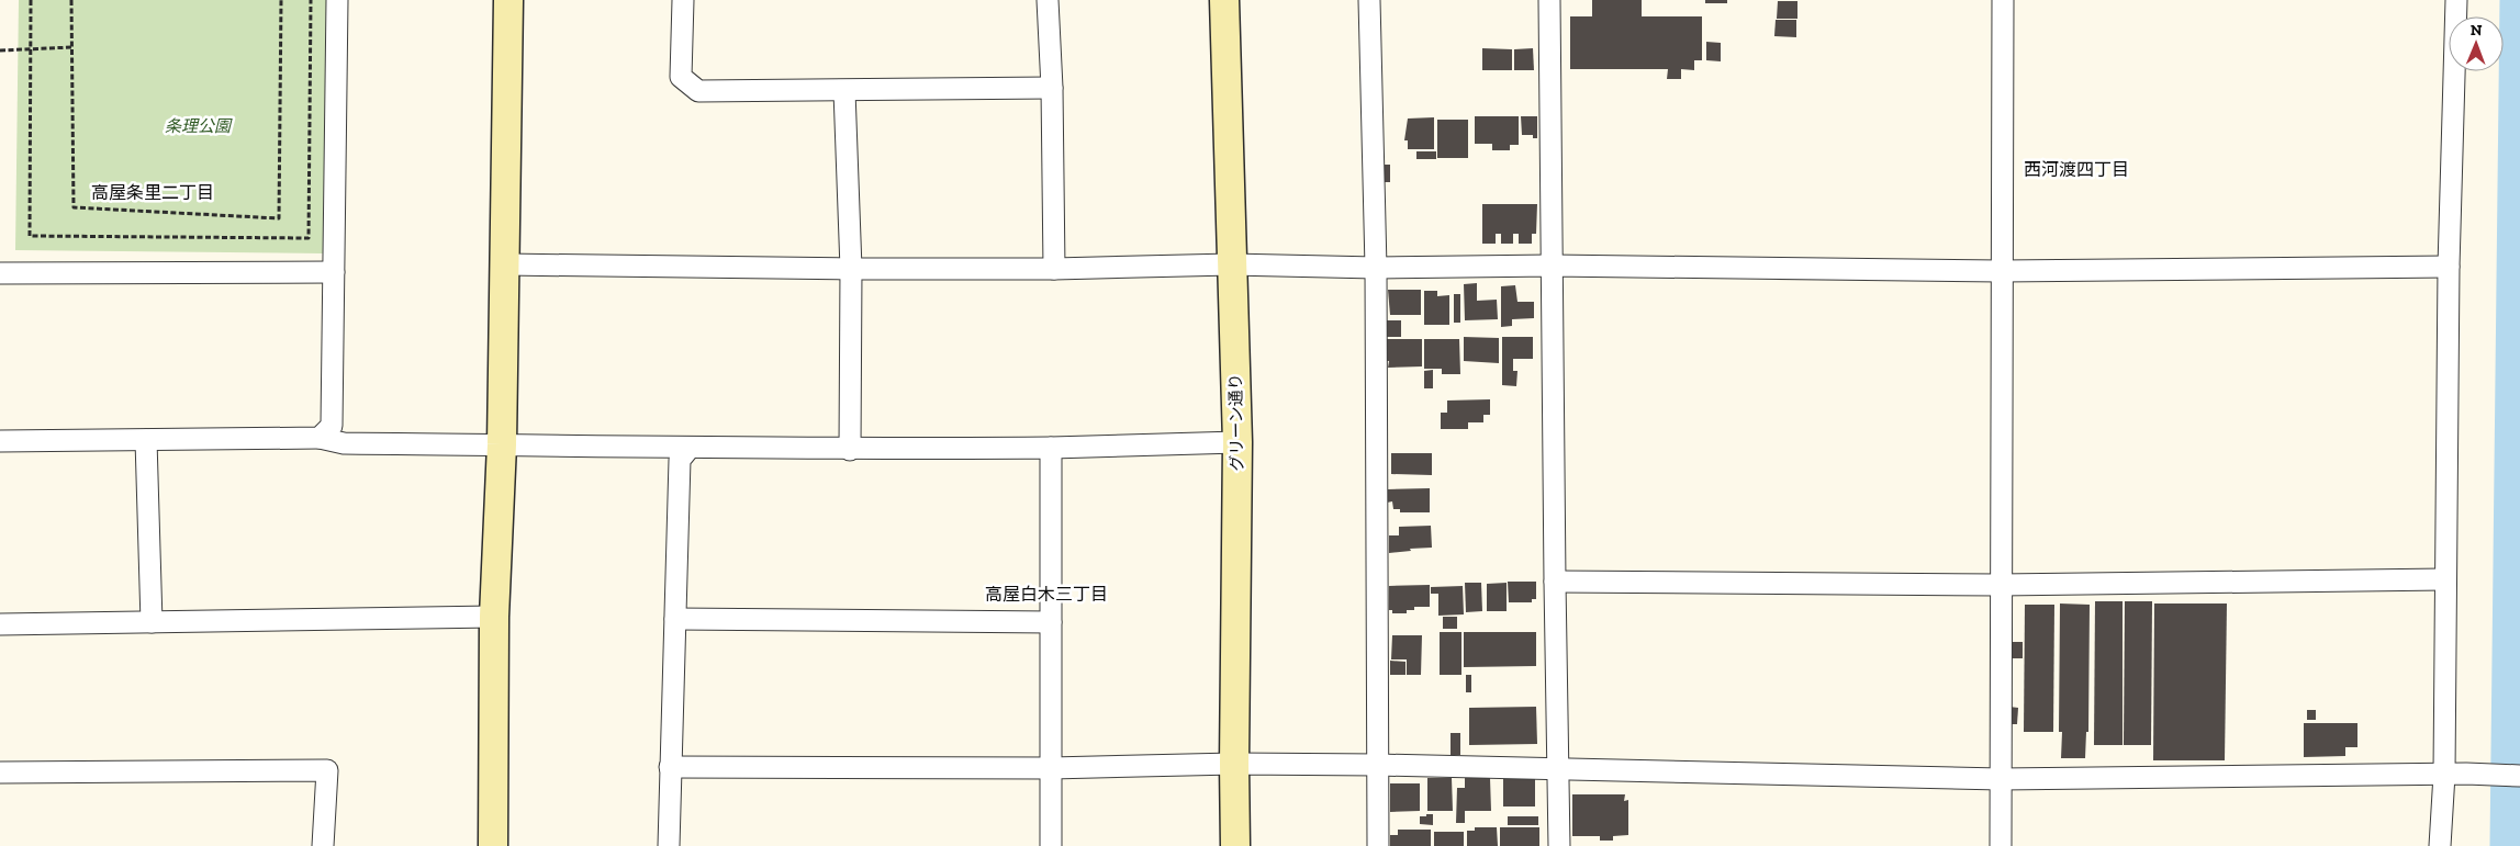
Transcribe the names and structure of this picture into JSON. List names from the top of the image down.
{
  "streets": {
    "street": ["グリーン通り"]
  },
  "districts": ["西河渡四丁目", "高屋条里二丁目", "高屋白木三丁目"],
  "parks": ["条理公園"],
  "north": "top"
}
